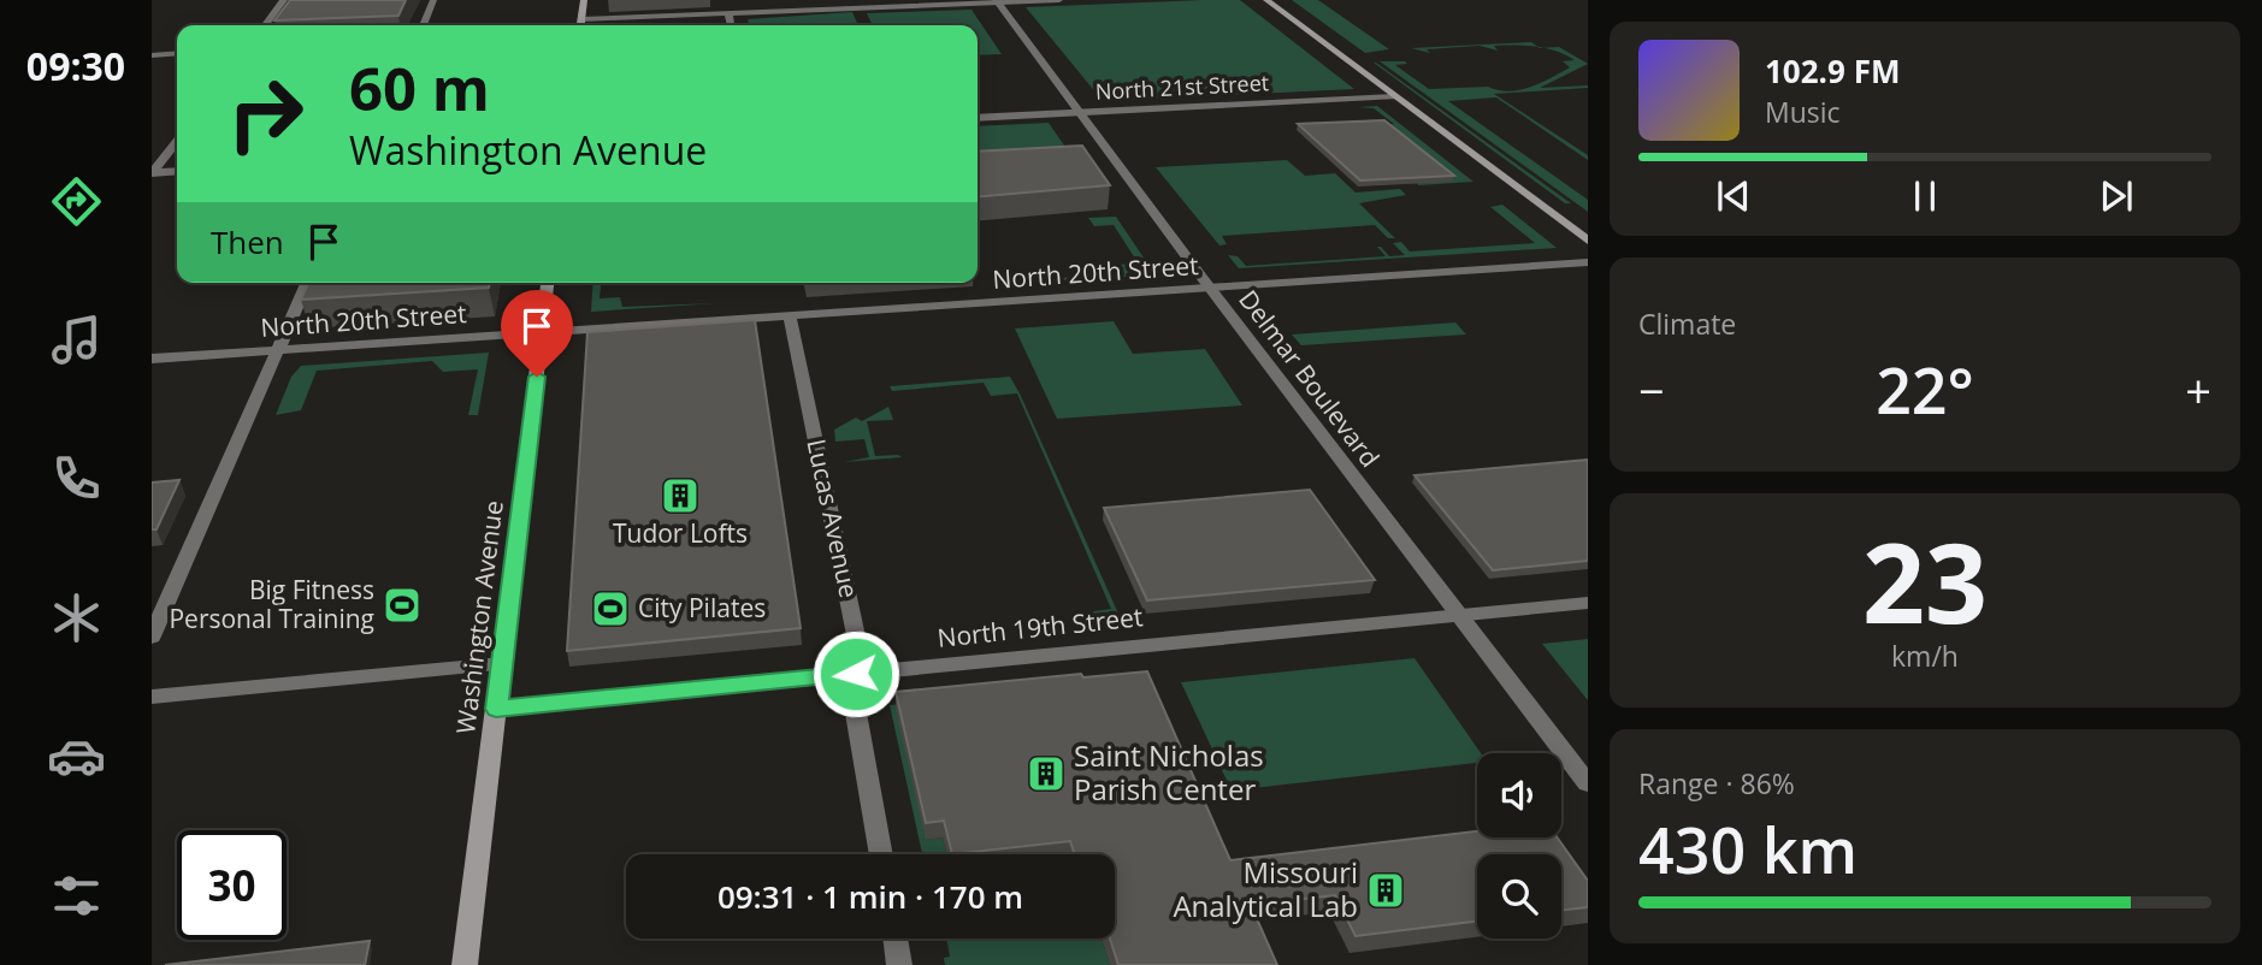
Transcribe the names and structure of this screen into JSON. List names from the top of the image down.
{
  "streets": {
    "main road": ["Washington Avenue"],
    "street": [
      "North 21st Street",
      "North 20th Street",
      "Delmar Boulevard",
      "Lucas Avenue",
      "North 19th Street"
    ]
  },
  "crossings": [
    ["North 21st Street", "Delmar Boulevard"],
    ["North 20th Street", "Delmar Boulevard"],
    ["North 20th Street", "Lucas Avenue"],
    ["North 20th Street", "Washington Avenue"],
    ["Delmar Boulevard", "North 19th Street"],
    ["Lucas Avenue", "North 19th Street"],
    ["Washington Avenue", "North 19th Street"]
  ],
  "places": {
    "building": ["Tudor Lofts", "Saint Nicholas Parish Center", "Missouri Analytical Lab"],
    "sports": ["Big Fitness Personal Training", "City Pilates"]
  },
  "page": {
    "tabs": "09:30",
    "turn": ["60 m", "Washington Avenue"],
    "song": ["102.9 FM", "Music"],
    "then": "Then",
    "tile": [
      "Climate",
      ["23", "km/h"],
      ["Range · 86%", "430 km"]
    ],
    "heat": ["−", "22°", "+"],
    "limit": "30",
    "trip": "09:31 · 1 min · 170 m"
  }
}
